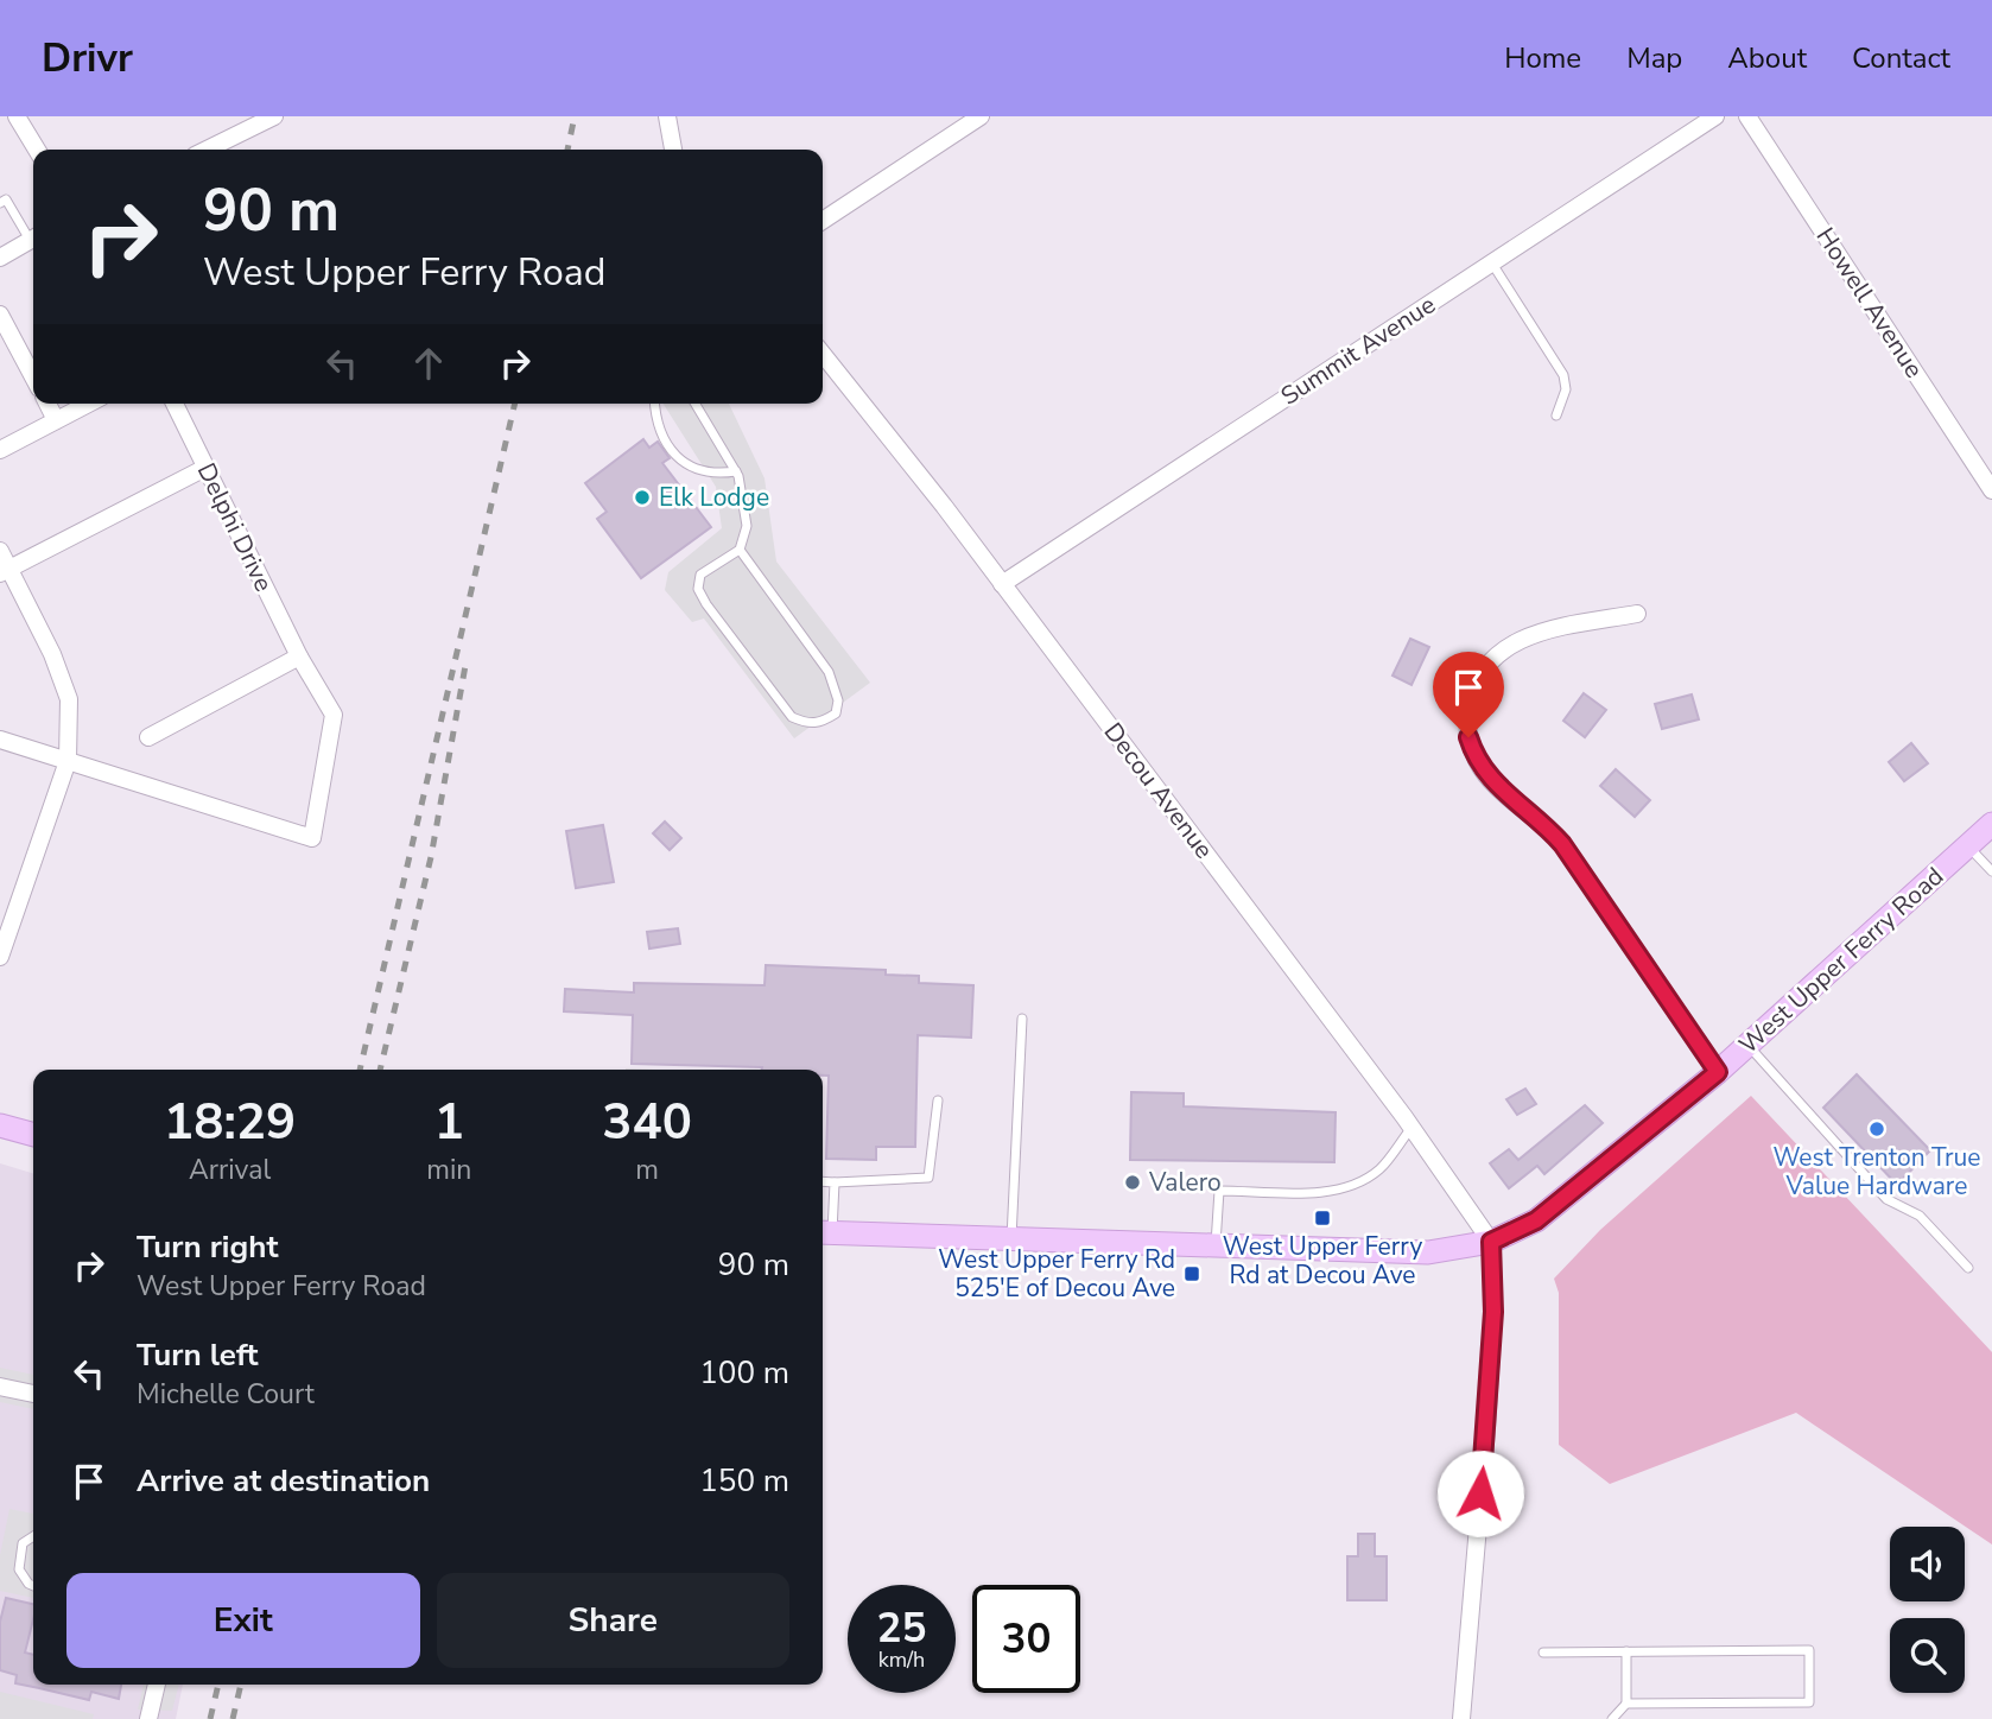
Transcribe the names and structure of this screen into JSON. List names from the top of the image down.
{
  "streets": {
    "main road": ["West Upper Ferry Road"],
    "street": [
      "Howell Avenue",
      "Summit Avenue",
      "Delphi Drive",
      "Decou Avenue"
    ]
  },
  "crossings": [
    ["Summit Avenue", "Decou Avenue"],
    ["Decou Avenue", "West Upper Ferry Road"]
  ],
  "places": {
    "other": ["Elk Lodge", "West Trenton True Value Hardware", "Valero"],
    "transit": ["West Upper Ferry Rd at Decou Ave", "West Upper Ferry Rd 525'E of Decou Ave"]
  },
  "page": {
    "header": "Drivr",
    "nav": [
      "Home",
      "Map",
      "About",
      "Contact"
    ],
    "turn": ["90 m", "West Upper Ferry Road"],
    "eta": [
      "18:29",
      "Arrival",
      "1",
      "min",
      "340",
      "m"
    ],
    "list": [
      {
        "name": "Turn right",
        "note": "West Upper Ferry Road",
        "value": "90 m"
      },
      {
        "name": "Turn left",
        "note": "Michelle Court",
        "value": "100 m"
      },
      {
        "name": "Arrive at destination",
        "value": "150 m"
      }
    ],
    "buttons": ["Exit", "Share"],
    "speed": "25 km/h",
    "limit": "30"
  }
}
